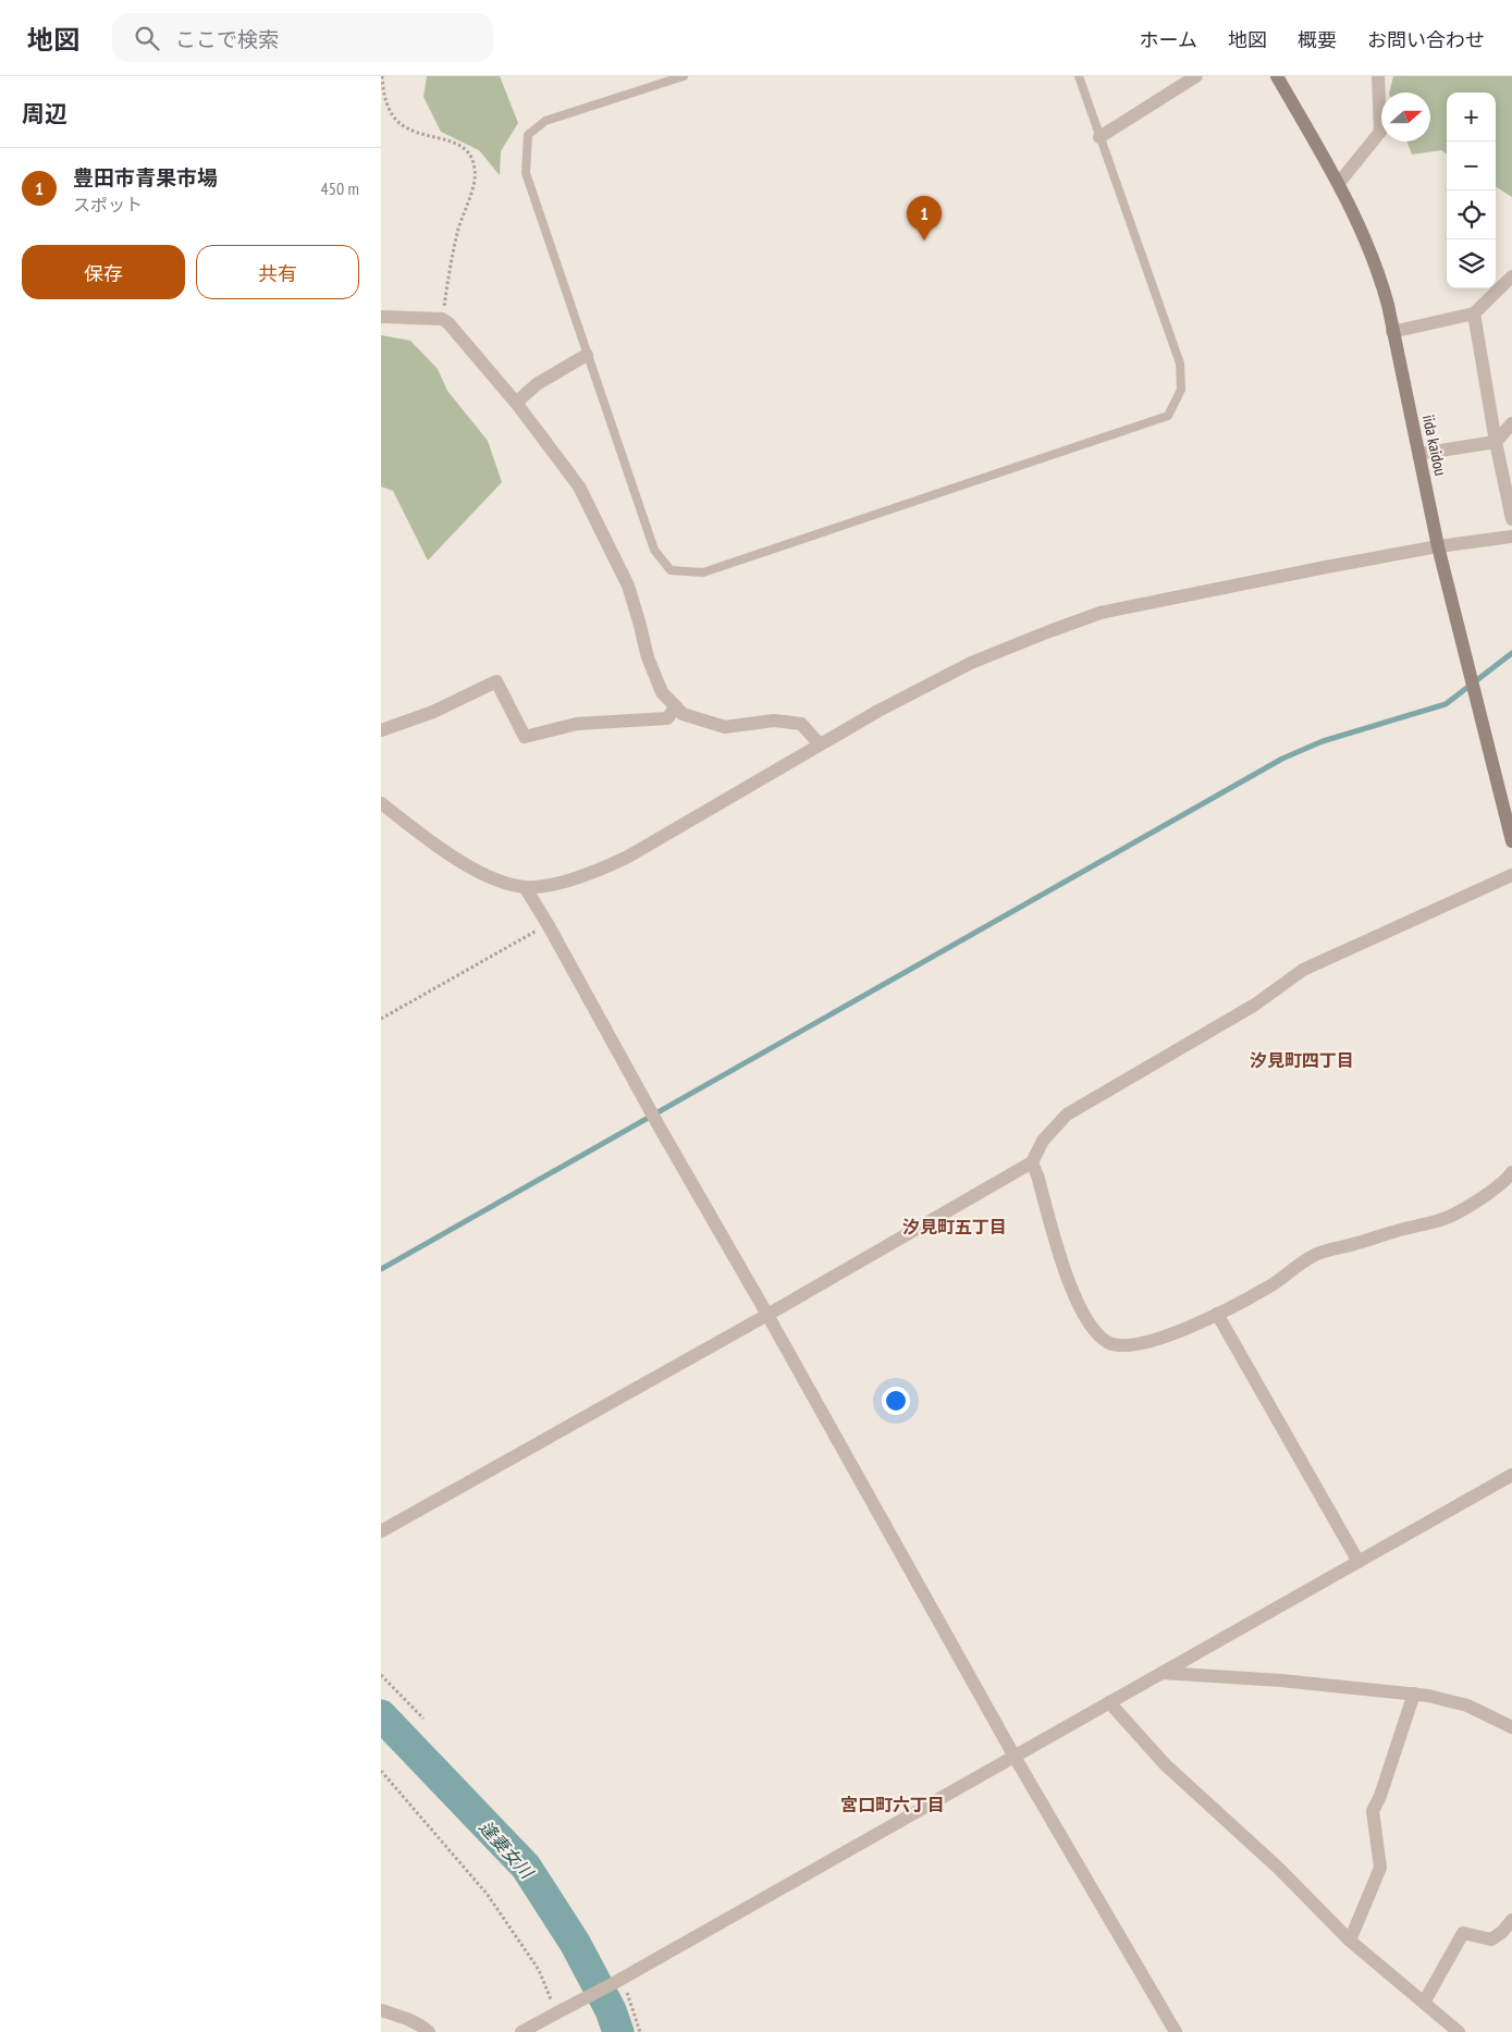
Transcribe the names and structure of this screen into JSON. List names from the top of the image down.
{
  "streets": {
    "main road": ["iida kaidou"]
  },
  "districts": ["汐見町四丁目", "汐見町五丁目", "宮口町六丁目"],
  "water": ["逢妻女川"],
  "north": "right",
  "page": {
    "header": "地図",
    "search": "ここで検索",
    "nav": [
      "ホーム",
      "地図",
      "概要",
      "お問い合わせ"
    ],
    "heading": "周辺",
    "map_buttons": ["+", "−"],
    "list": [
      {
        "mark": "1",
        "name": "豊田市青果市場",
        "note": "スポット",
        "value": "450 m"
      }
    ],
    "pins": "1",
    "buttons": ["保存", "共有"]
  }
}
